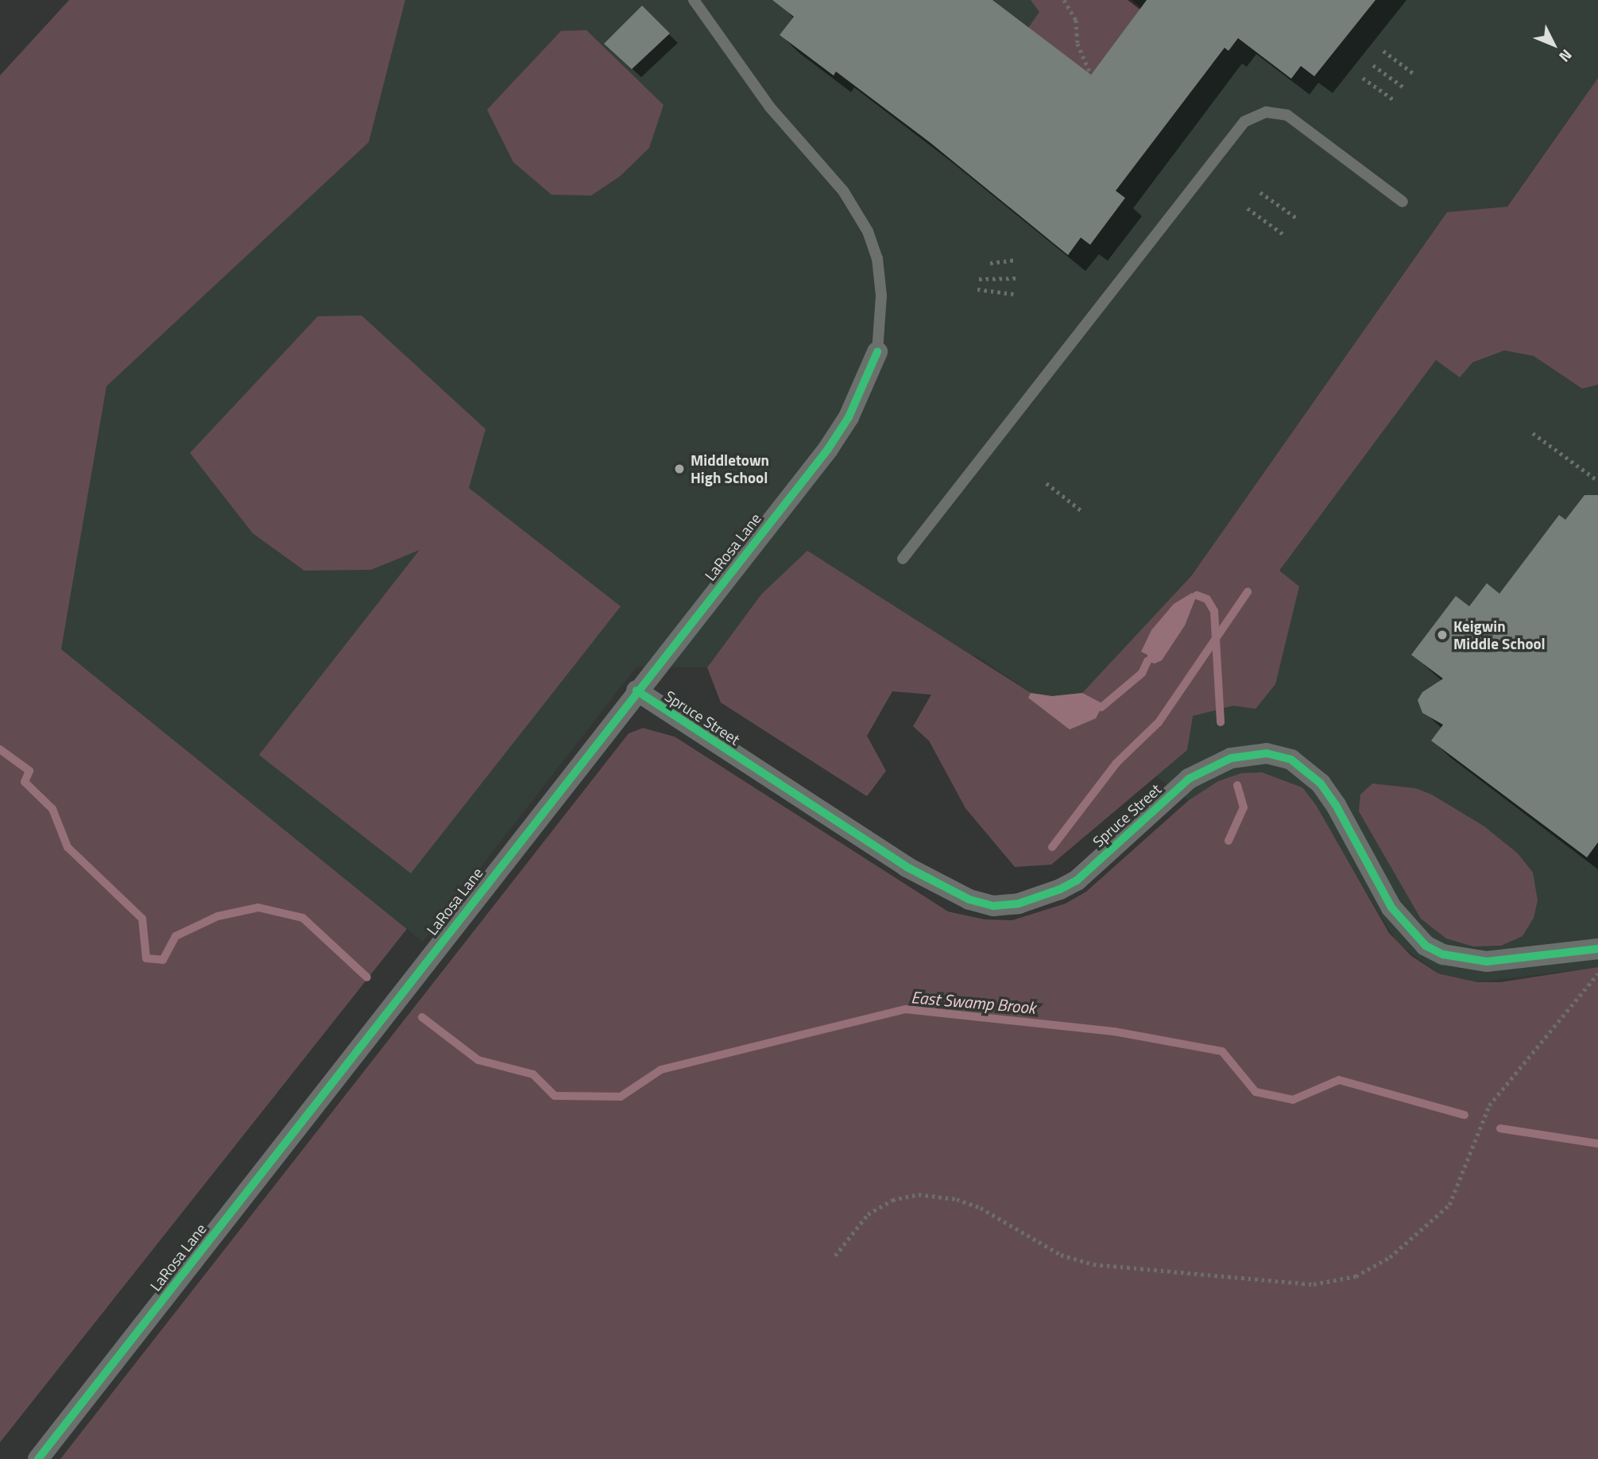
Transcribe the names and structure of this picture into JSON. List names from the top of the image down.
{
  "streets": {
    "street": ["LaRosa Lane", "Spruce Street"]
  },
  "crossings": [
    ["LaRosa Lane", "Spruce Street"]
  ],
  "water": ["East Swamp Brook"],
  "places": ["Middletown High School", "Keigwin Middle School"],
  "north": "bottom right"
}
